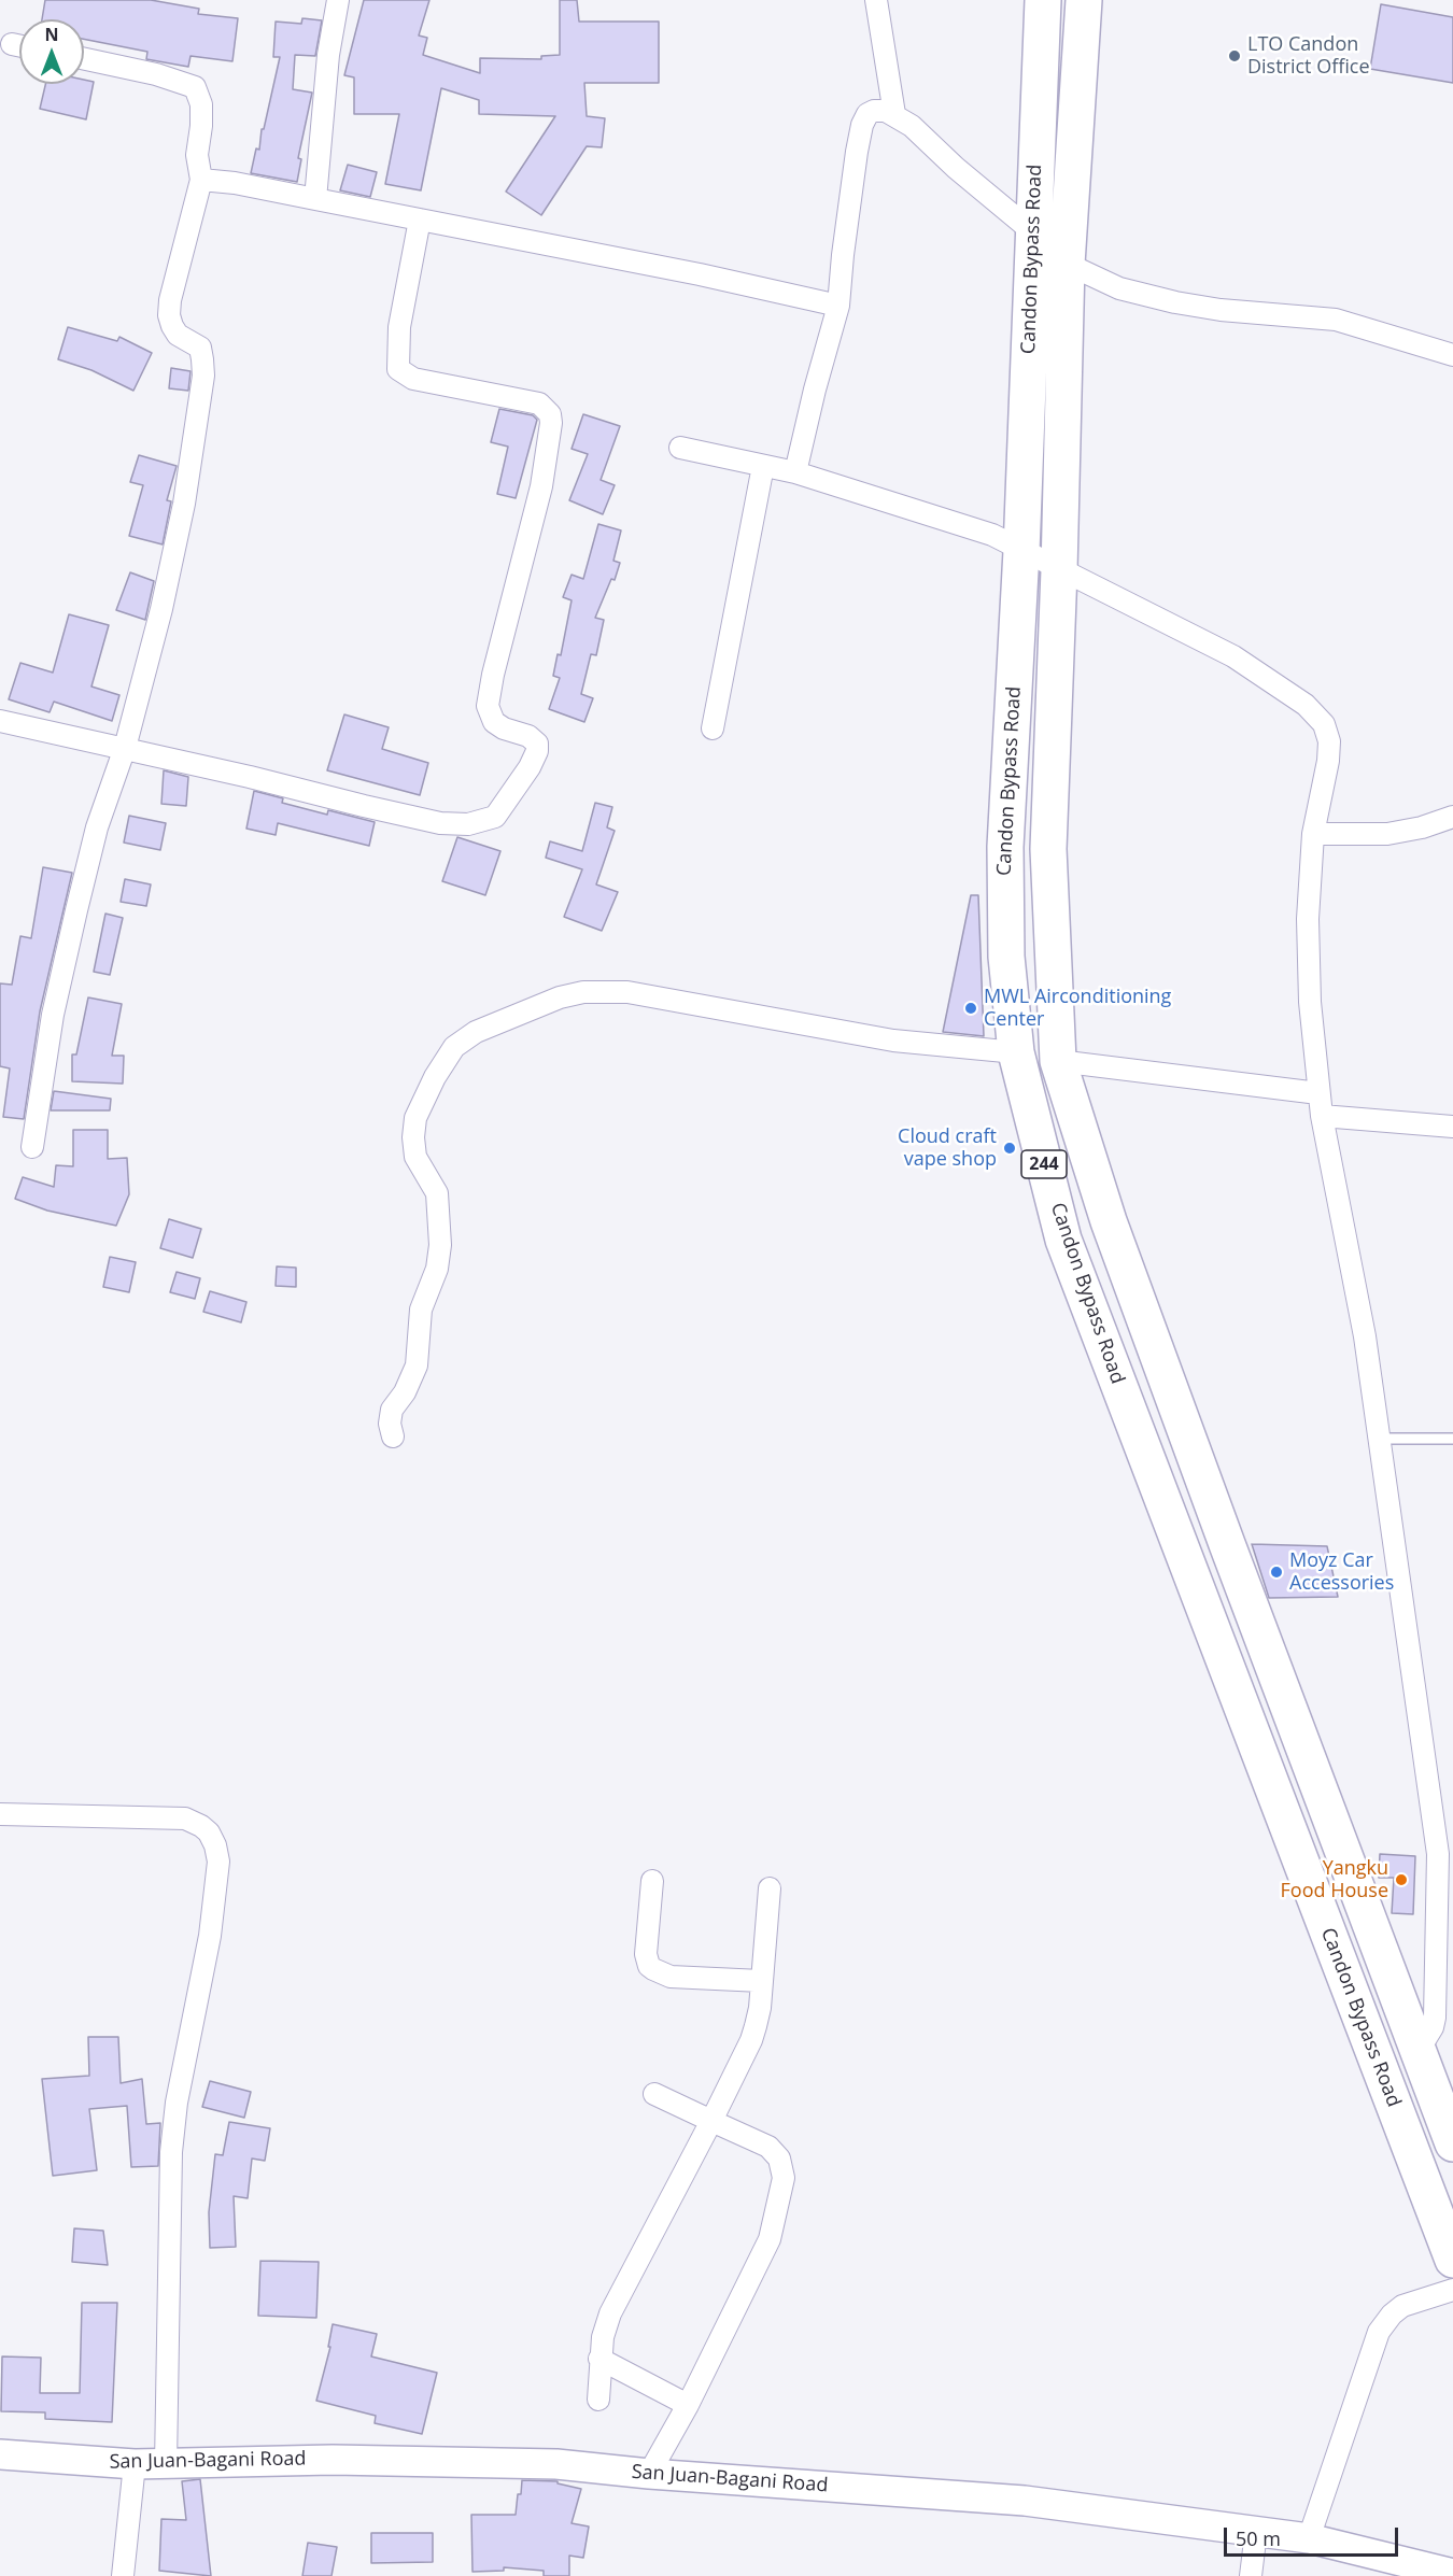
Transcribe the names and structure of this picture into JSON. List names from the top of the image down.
{
  "streets": {
    "highway": ["Candon Bypass Road", "244"],
    "street": ["San Juan-Bagani Road"]
  },
  "places": [
    "LTO Candon District Office",
    "MWL Airconditioning Center",
    "Cloud craft vape shop",
    "Moyz Car Accessories",
    "Yangku Food House"
  ],
  "scale_bar": "50 m",
  "north": "top"
}
